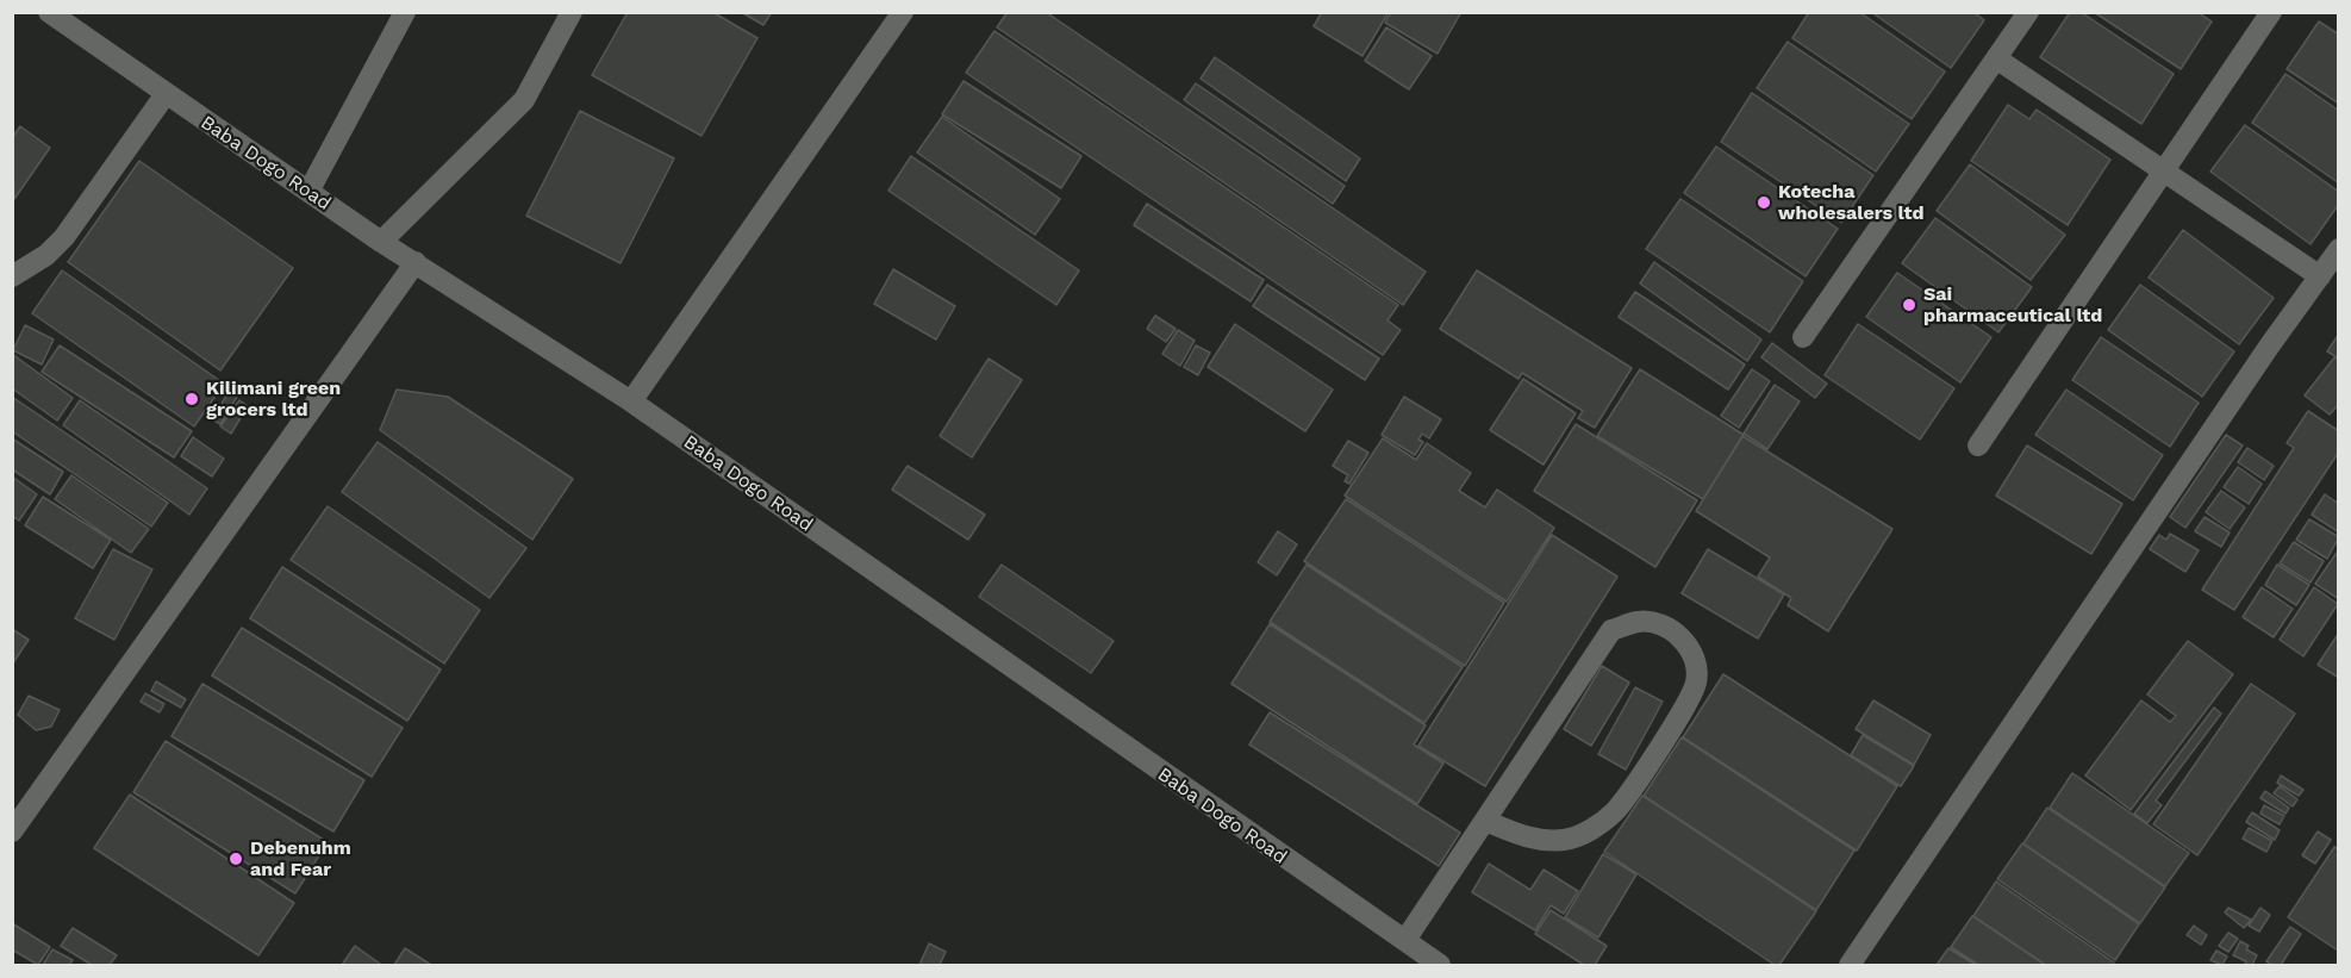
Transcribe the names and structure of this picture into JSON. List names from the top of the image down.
{
  "streets": {
    "street": ["Baba Dogo Road"]
  },
  "places": [
    "Kotecha wholesalers ltd",
    "Sai pharmaceutical ltd",
    "Kilimani green grocers ltd",
    "Debenuhm and Fear"
  ]
}
